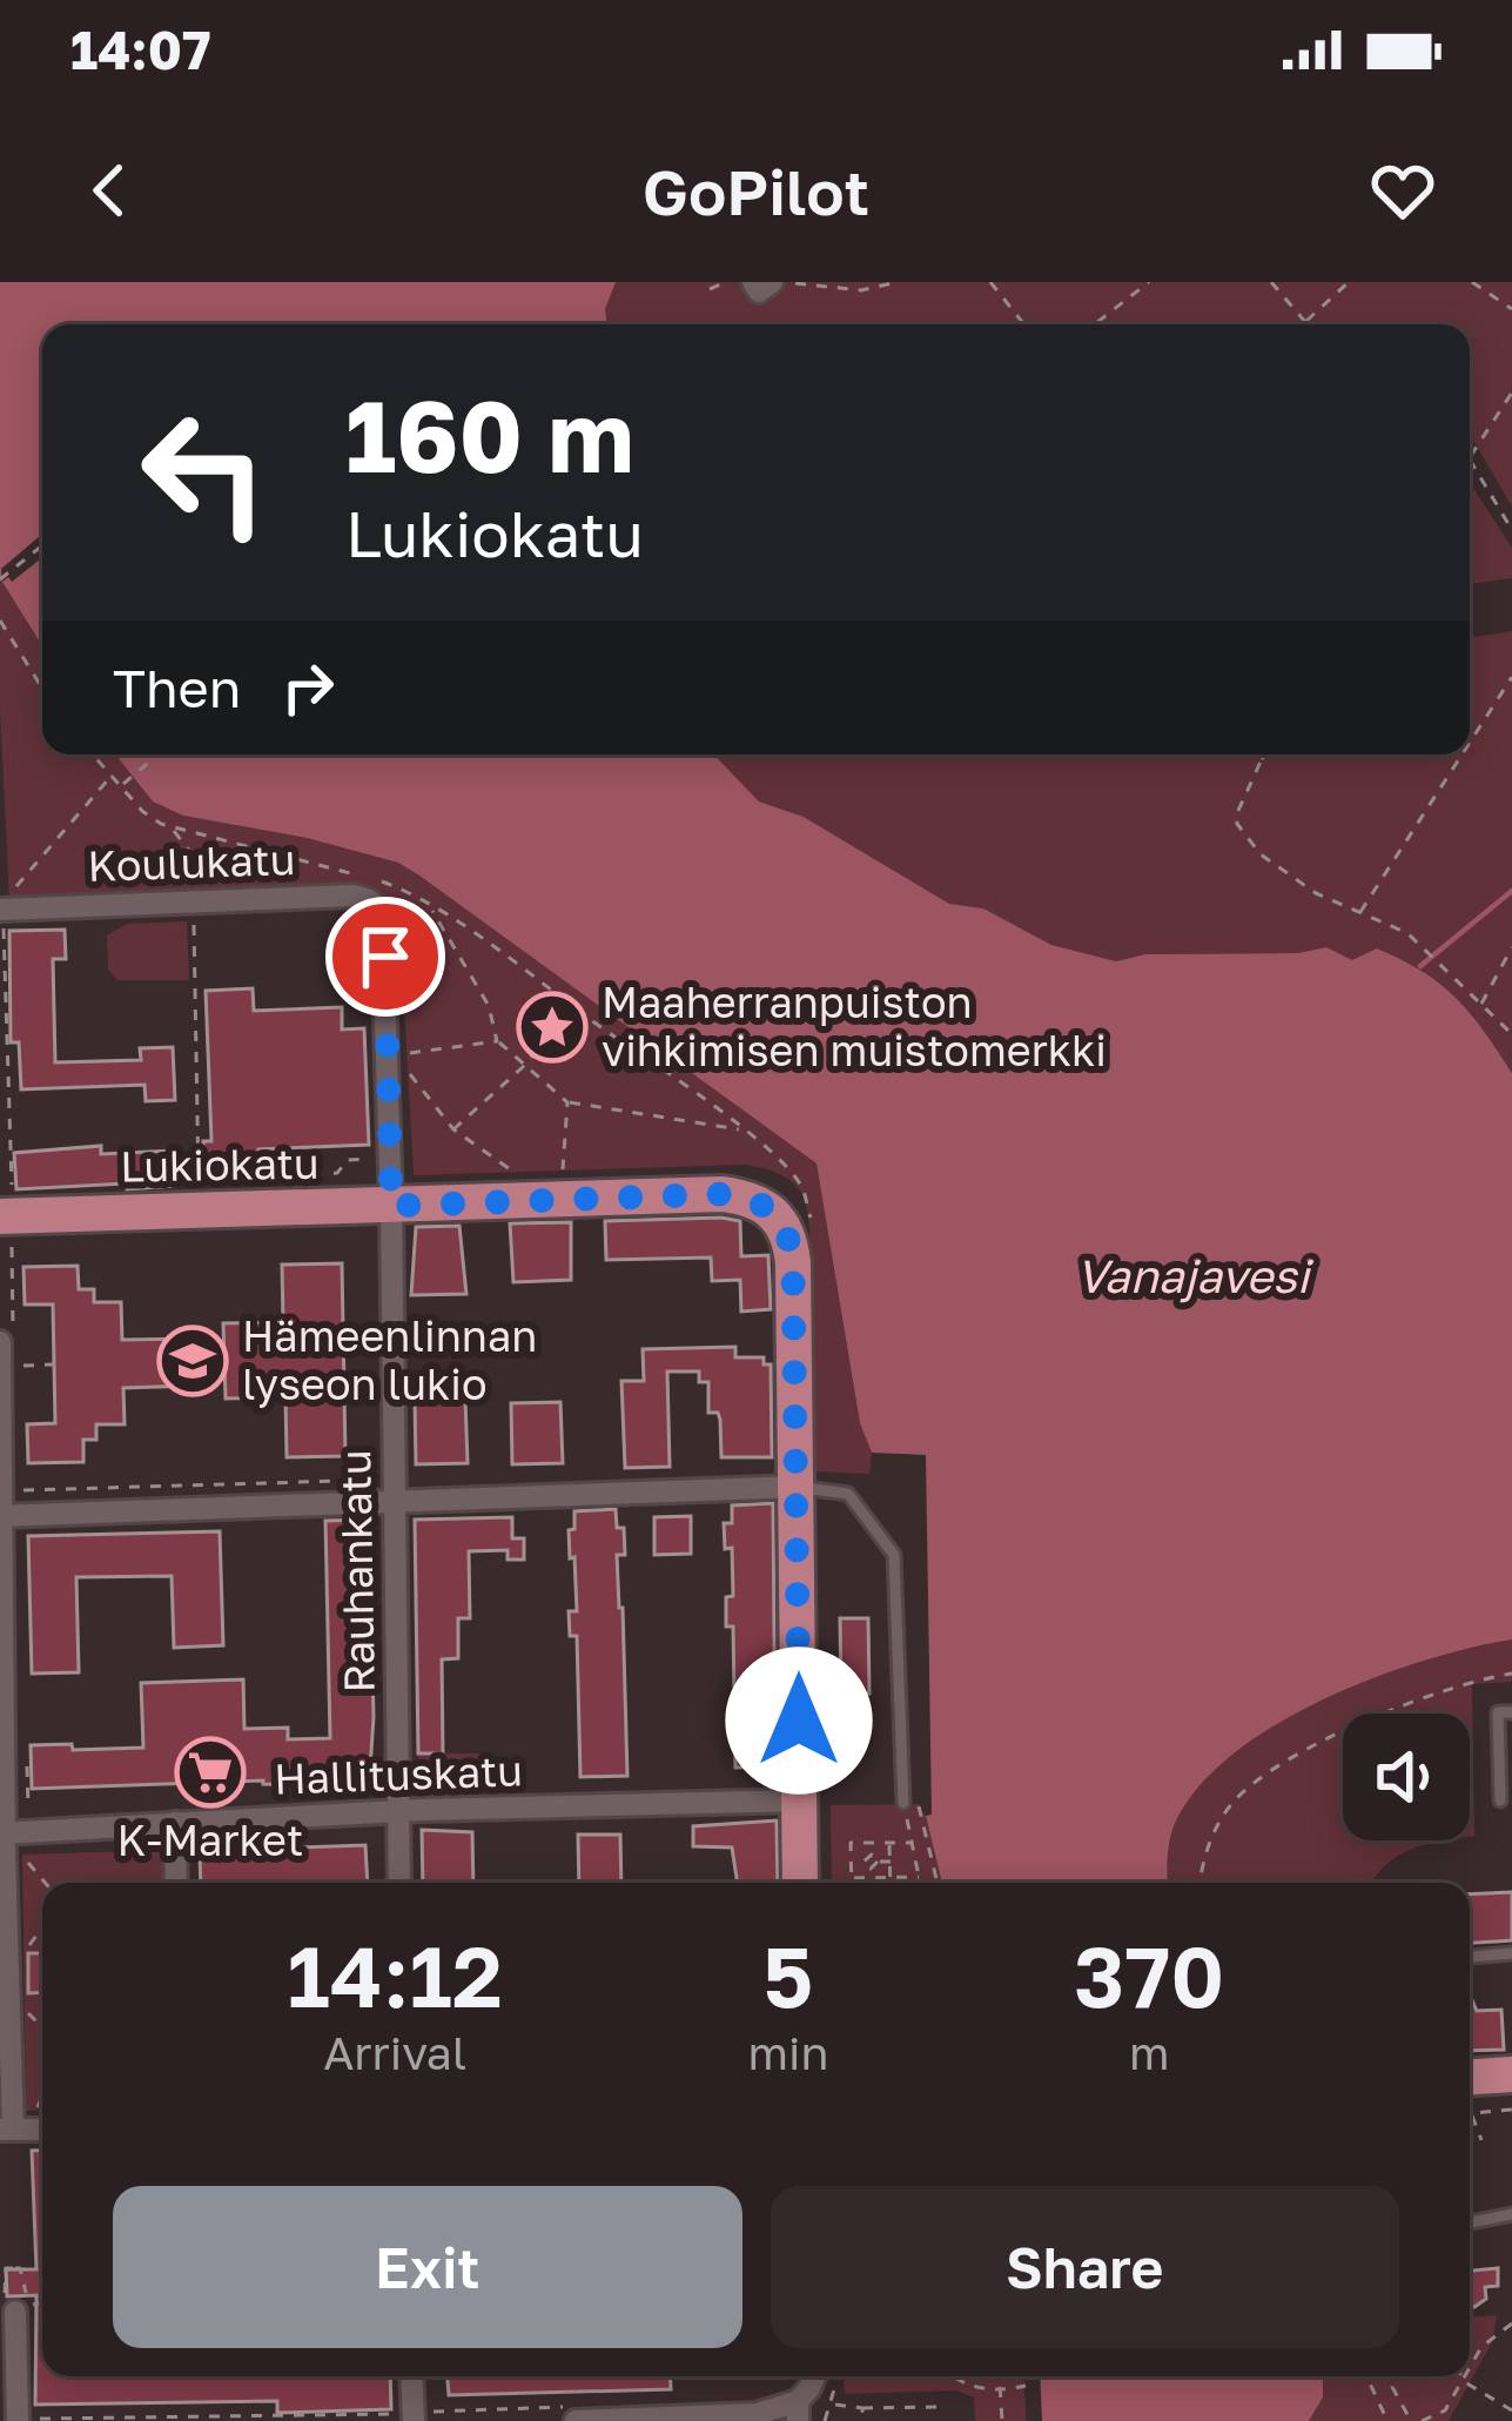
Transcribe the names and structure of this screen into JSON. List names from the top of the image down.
{
  "streets": {
    "main road": ["Lukiokatu"],
    "street": ["Koulukatu", "Rauhankatu", "Hallituskatu"]
  },
  "crossings": [
    ["Koulukatu", "Rauhankatu"],
    ["Lukiokatu", "Rauhankatu"],
    ["Rauhankatu", "Hallituskatu"]
  ],
  "water": ["Vanajavesi"],
  "places": {
    "place": ["Maaherranpuiston vihkimisen muistomerkki"],
    "school or university": ["Hämeenlinnan lyseon lukio"],
    "supermarket": ["K-Market"]
  },
  "page": {
    "status": "14:07",
    "header": "GoPilot",
    "turn": ["160 m", "Lukiokatu"],
    "then": "Then",
    "eta": [
      "14:12",
      "Arrival",
      "5",
      "min",
      "370",
      "m"
    ],
    "buttons": ["Exit", "Share"]
  }
}
